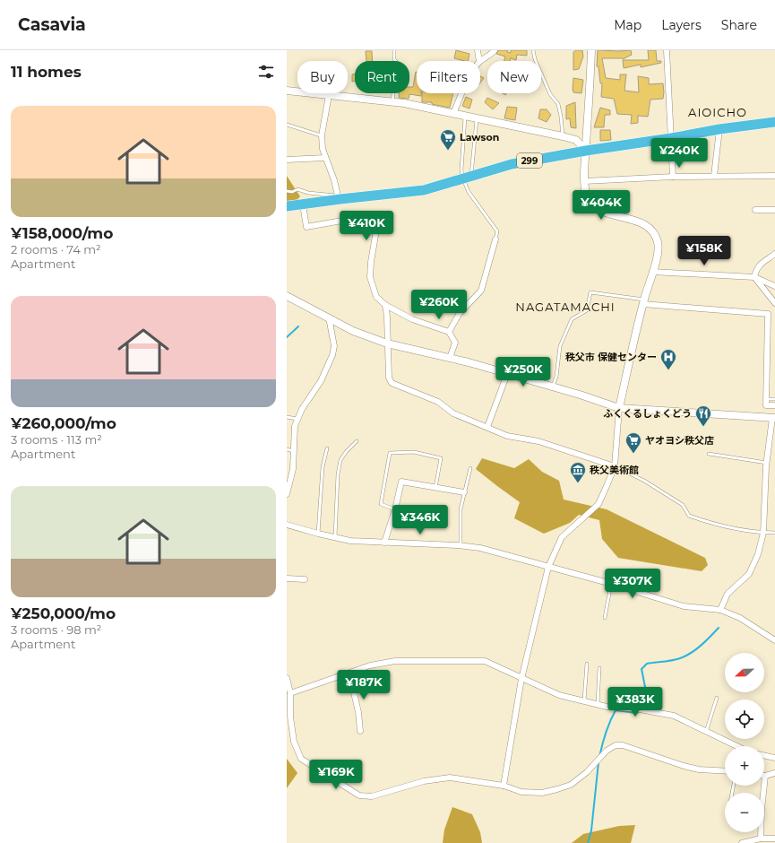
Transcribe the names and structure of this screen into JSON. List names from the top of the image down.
{
  "streets": {
    "highway": ["299"]
  },
  "districts": ["AIOICHO", "NAGATAMACHI"],
  "places": {
    "supermarket": ["Lawson", "ヤオヨシ秩父店"],
    "hospital": ["秩父市 保健センター"],
    "restaurant": ["ふくくるしょくどう"],
    "museum": ["秩父美術館"]
  },
  "north": "left",
  "page": {
    "header": "Casavia",
    "nav": ["Map", "Layers", "Share"],
    "heading": "11 homes",
    "chip": [
      "Buy",
      "Rent",
      "Filters",
      "New"
    ],
    "list": [
      {
        "name": "¥158,000/mo",
        "note": "2 rooms · 74 m² · Apartment"
      },
      {
        "name": "¥260,000/mo",
        "note": "3 rooms · 113 m² · Apartment"
      },
      {
        "name": "¥250,000/mo",
        "note": "3 rooms · 98 m² · Apartment"
      }
    ],
    "price": [
      "¥240K",
      "¥404K",
      "¥410K",
      "¥158K",
      "¥260K",
      "¥250K",
      "¥346K",
      "¥307K",
      "¥187K",
      "¥383K",
      "¥169K"
    ],
    "map_buttons": ["+", "−"]
  }
}
